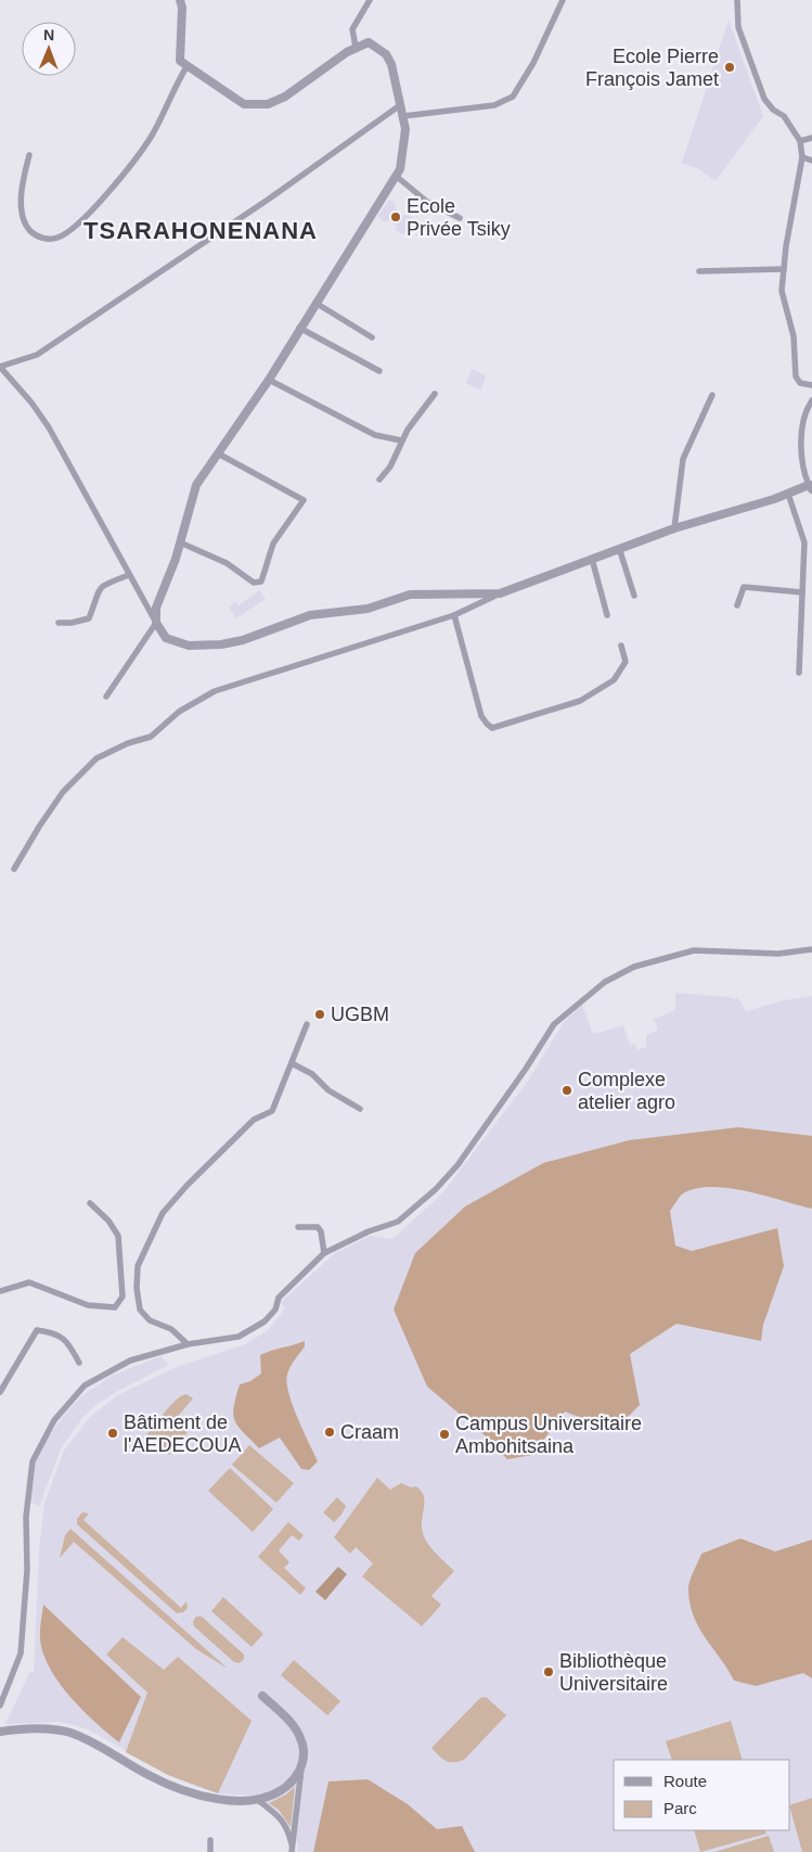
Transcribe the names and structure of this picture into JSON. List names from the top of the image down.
{
  "districts": ["TSARAHONENANA"],
  "places": [
    "Ecole Pierre François Jamet",
    "Ecole Privée Tsiky",
    "UGBM",
    "Complexe atelier agro",
    "Craam",
    "Bâtiment de l'AEDECOUA",
    "Campus Universitaire Ambohitsaina",
    "Bibliothèque Universitaire"
  ],
  "legend": ["Route", "Parc"],
  "north": "top"
}
